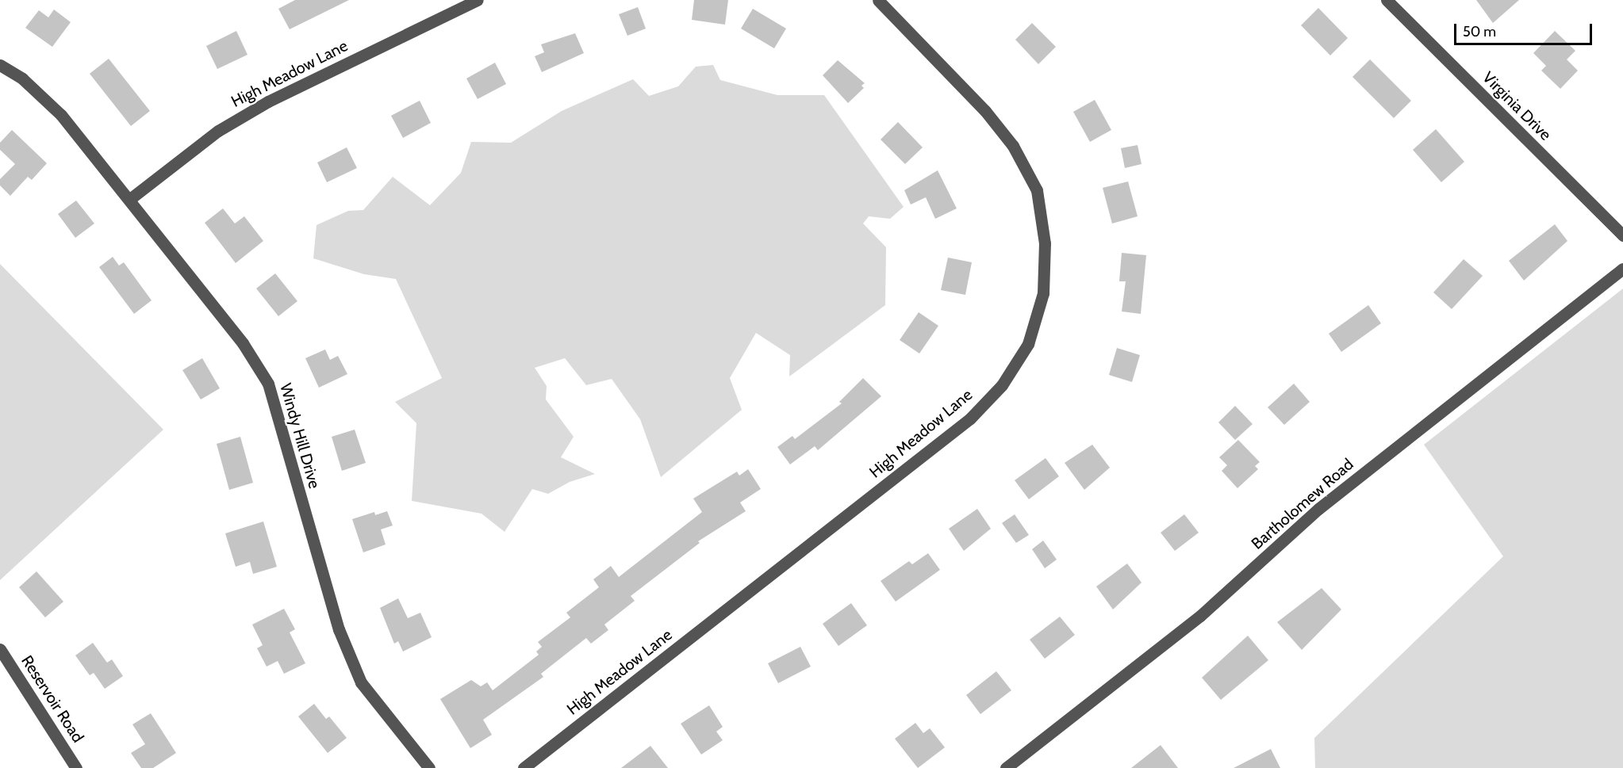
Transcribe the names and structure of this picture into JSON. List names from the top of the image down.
{
  "streets": {
    "street": [
      "High Meadow Lane",
      "Virginia Drive",
      "Windy Hill Drive",
      "Bartholomew Road",
      "Reservoir Road"
    ]
  },
  "crossings": [
    ["High Meadow Lane", "Windy Hill Drive"]
  ],
  "scale_bar": "50 m"
}
